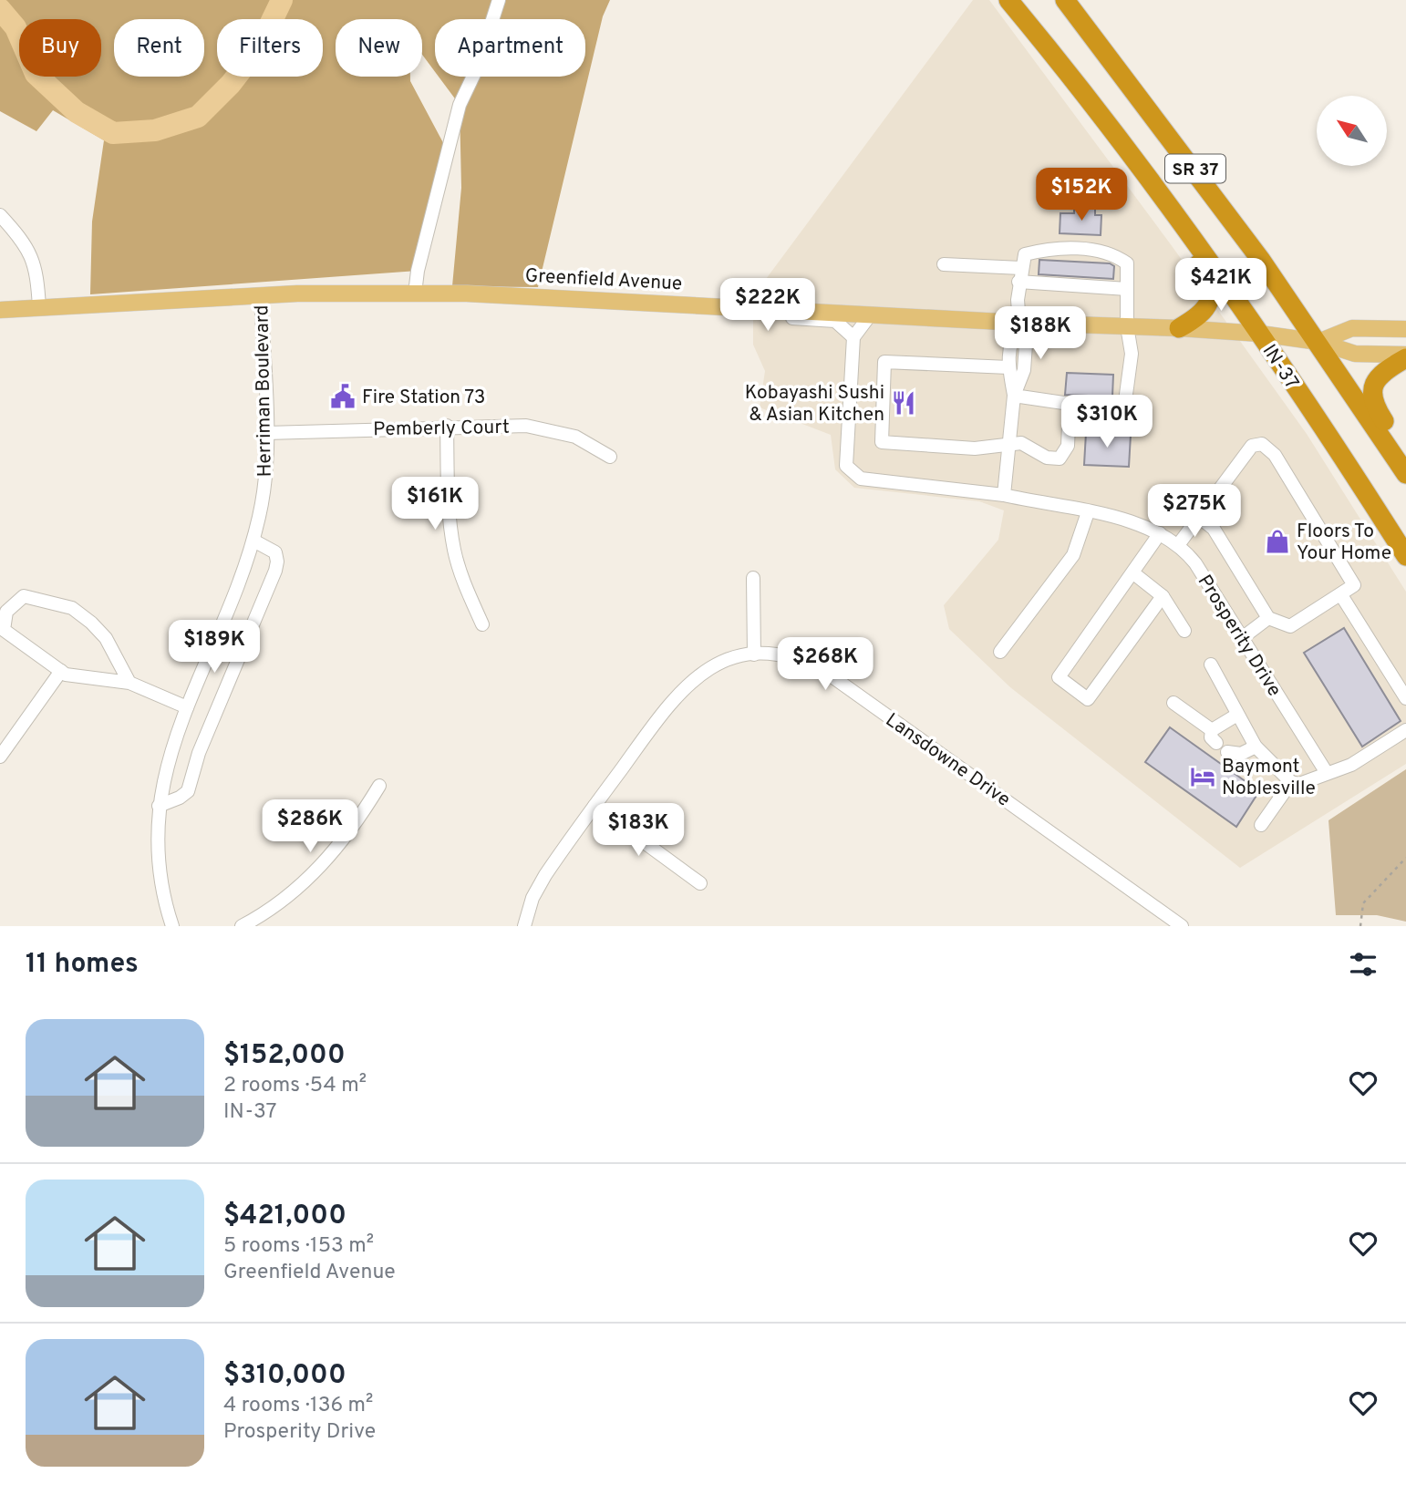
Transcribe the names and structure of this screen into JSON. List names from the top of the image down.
{
  "streets": {
    "highway": ["SR 37", "IN-37"],
    "main road": ["Greenfield Avenue"],
    "street": [
      "Herriman Boulevard",
      "Pemberly Court",
      "Prosperity Drive",
      "Lansdowne Drive"
    ]
  },
  "crossings": [
    ["SR 37", "Greenfield Avenue"],
    ["Greenfield Avenue", "IN-37"],
    ["Greenfield Avenue", "Herriman Boulevard"],
    ["Herriman Boulevard", "Pemberly Court"]
  ],
  "places": {
    "public building": ["Fire Station 73"],
    "restaurant": ["Kobayashi Sushi & Asian Kitchen"],
    "shop": ["Floors To Your Home"],
    "hotel": ["Baymont Noblesville"]
  },
  "north": "top left",
  "page": {
    "chip": [
      "Buy",
      "Rent",
      "Filters",
      "New",
      "Apartment"
    ],
    "price": [
      "$152K",
      "$421K",
      "$222K",
      "$188K",
      "$310K",
      "$161K",
      "$275K",
      "$189K",
      "$268K",
      "$286K",
      "$183K"
    ],
    "heading": "11 homes",
    "list": [
      {
        "name": "$152,000",
        "note": "2 rooms · 54 m² · IN-37"
      },
      {
        "name": "$421,000",
        "note": "5 rooms · 153 m² · Greenfield Avenue"
      },
      {
        "name": "$310,000",
        "note": "4 rooms · 136 m² · Prosperity Drive"
      }
    ]
  }
}
